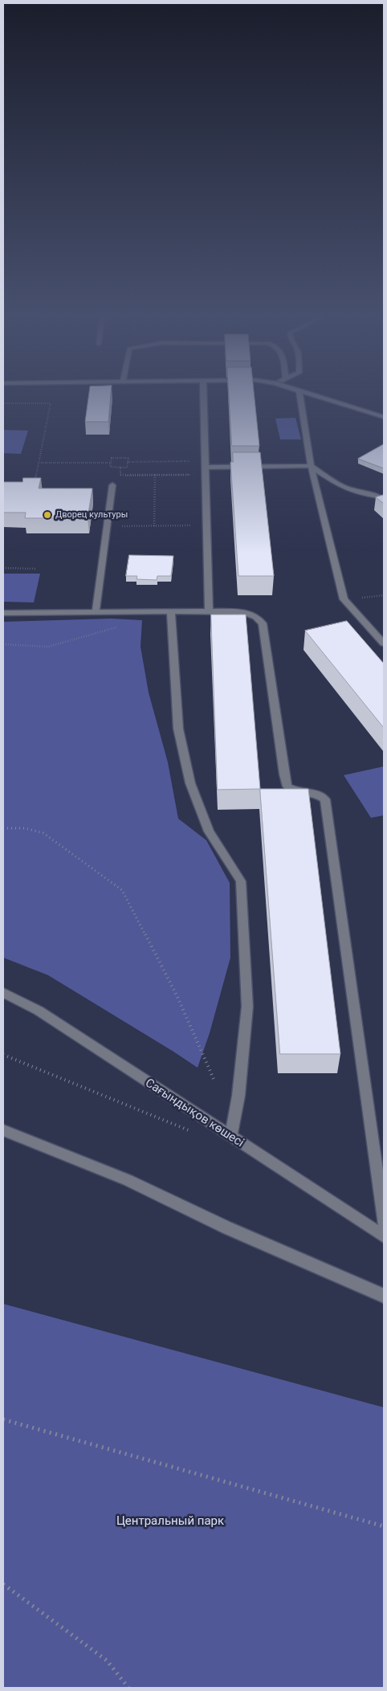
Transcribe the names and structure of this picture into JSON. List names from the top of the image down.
{
  "streets": {
    "street": ["Сағындықов көшесі"]
  },
  "parks": ["Центральный парк"],
  "places": ["Дворец культуры"]
}
